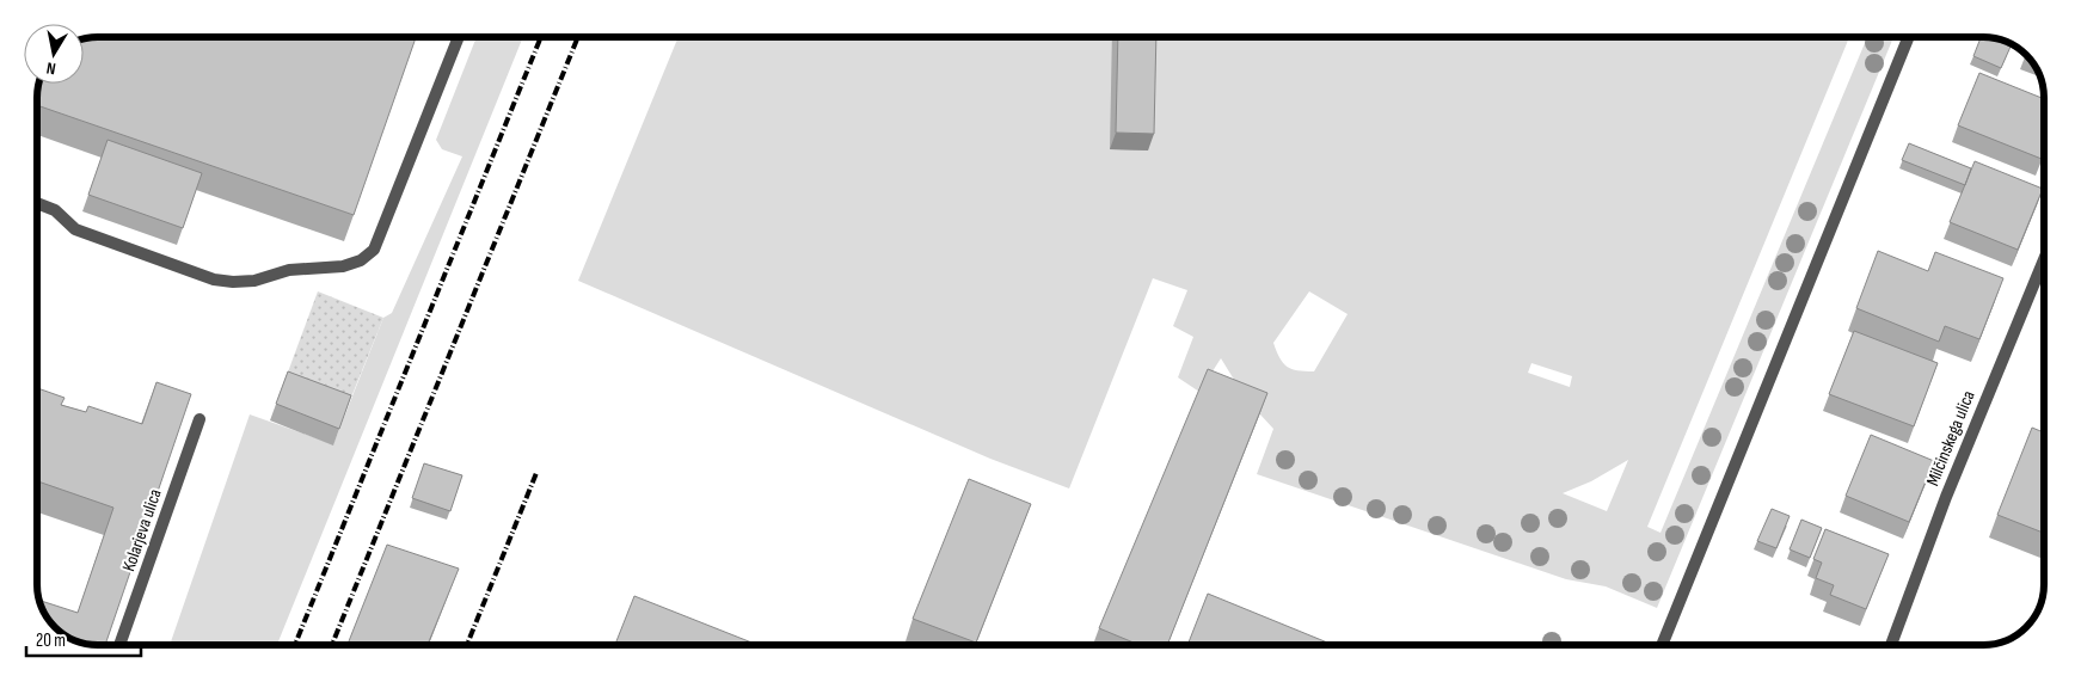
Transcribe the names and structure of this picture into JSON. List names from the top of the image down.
{
  "streets": {
    "street": ["Milčinskega ulica", "Kolarjeva ulica"]
  },
  "scale_bar": "20 m",
  "north": "bottom"
}
